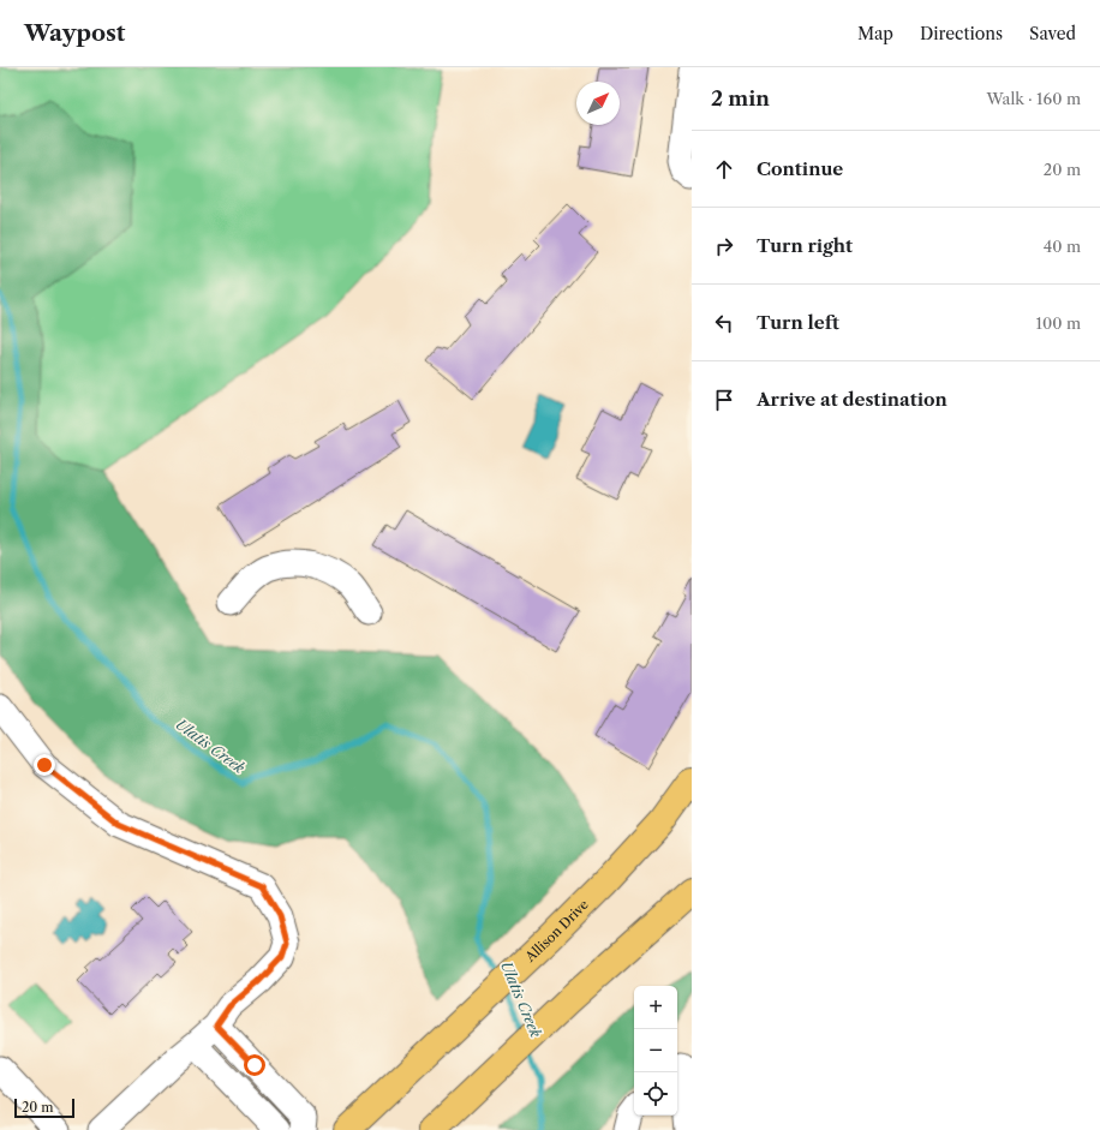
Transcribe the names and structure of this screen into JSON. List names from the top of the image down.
{
  "streets": {
    "main road": ["Allison Drive"]
  },
  "water": ["Ulatis Creek"],
  "scale_bar": "20 m",
  "north": "top right",
  "page": {
    "header": "Waypost",
    "nav": ["Map", "Directions", "Saved"],
    "heading": ["2 min", "Walk · 160 m"],
    "list": [
      ["Continue", "20 m"],
      ["Turn right", "40 m"],
      ["Turn left", "100 m"],
      "Arrive at destination"
    ],
    "map_buttons": ["+", "−"],
    "scale": "20 m"
  }
}
